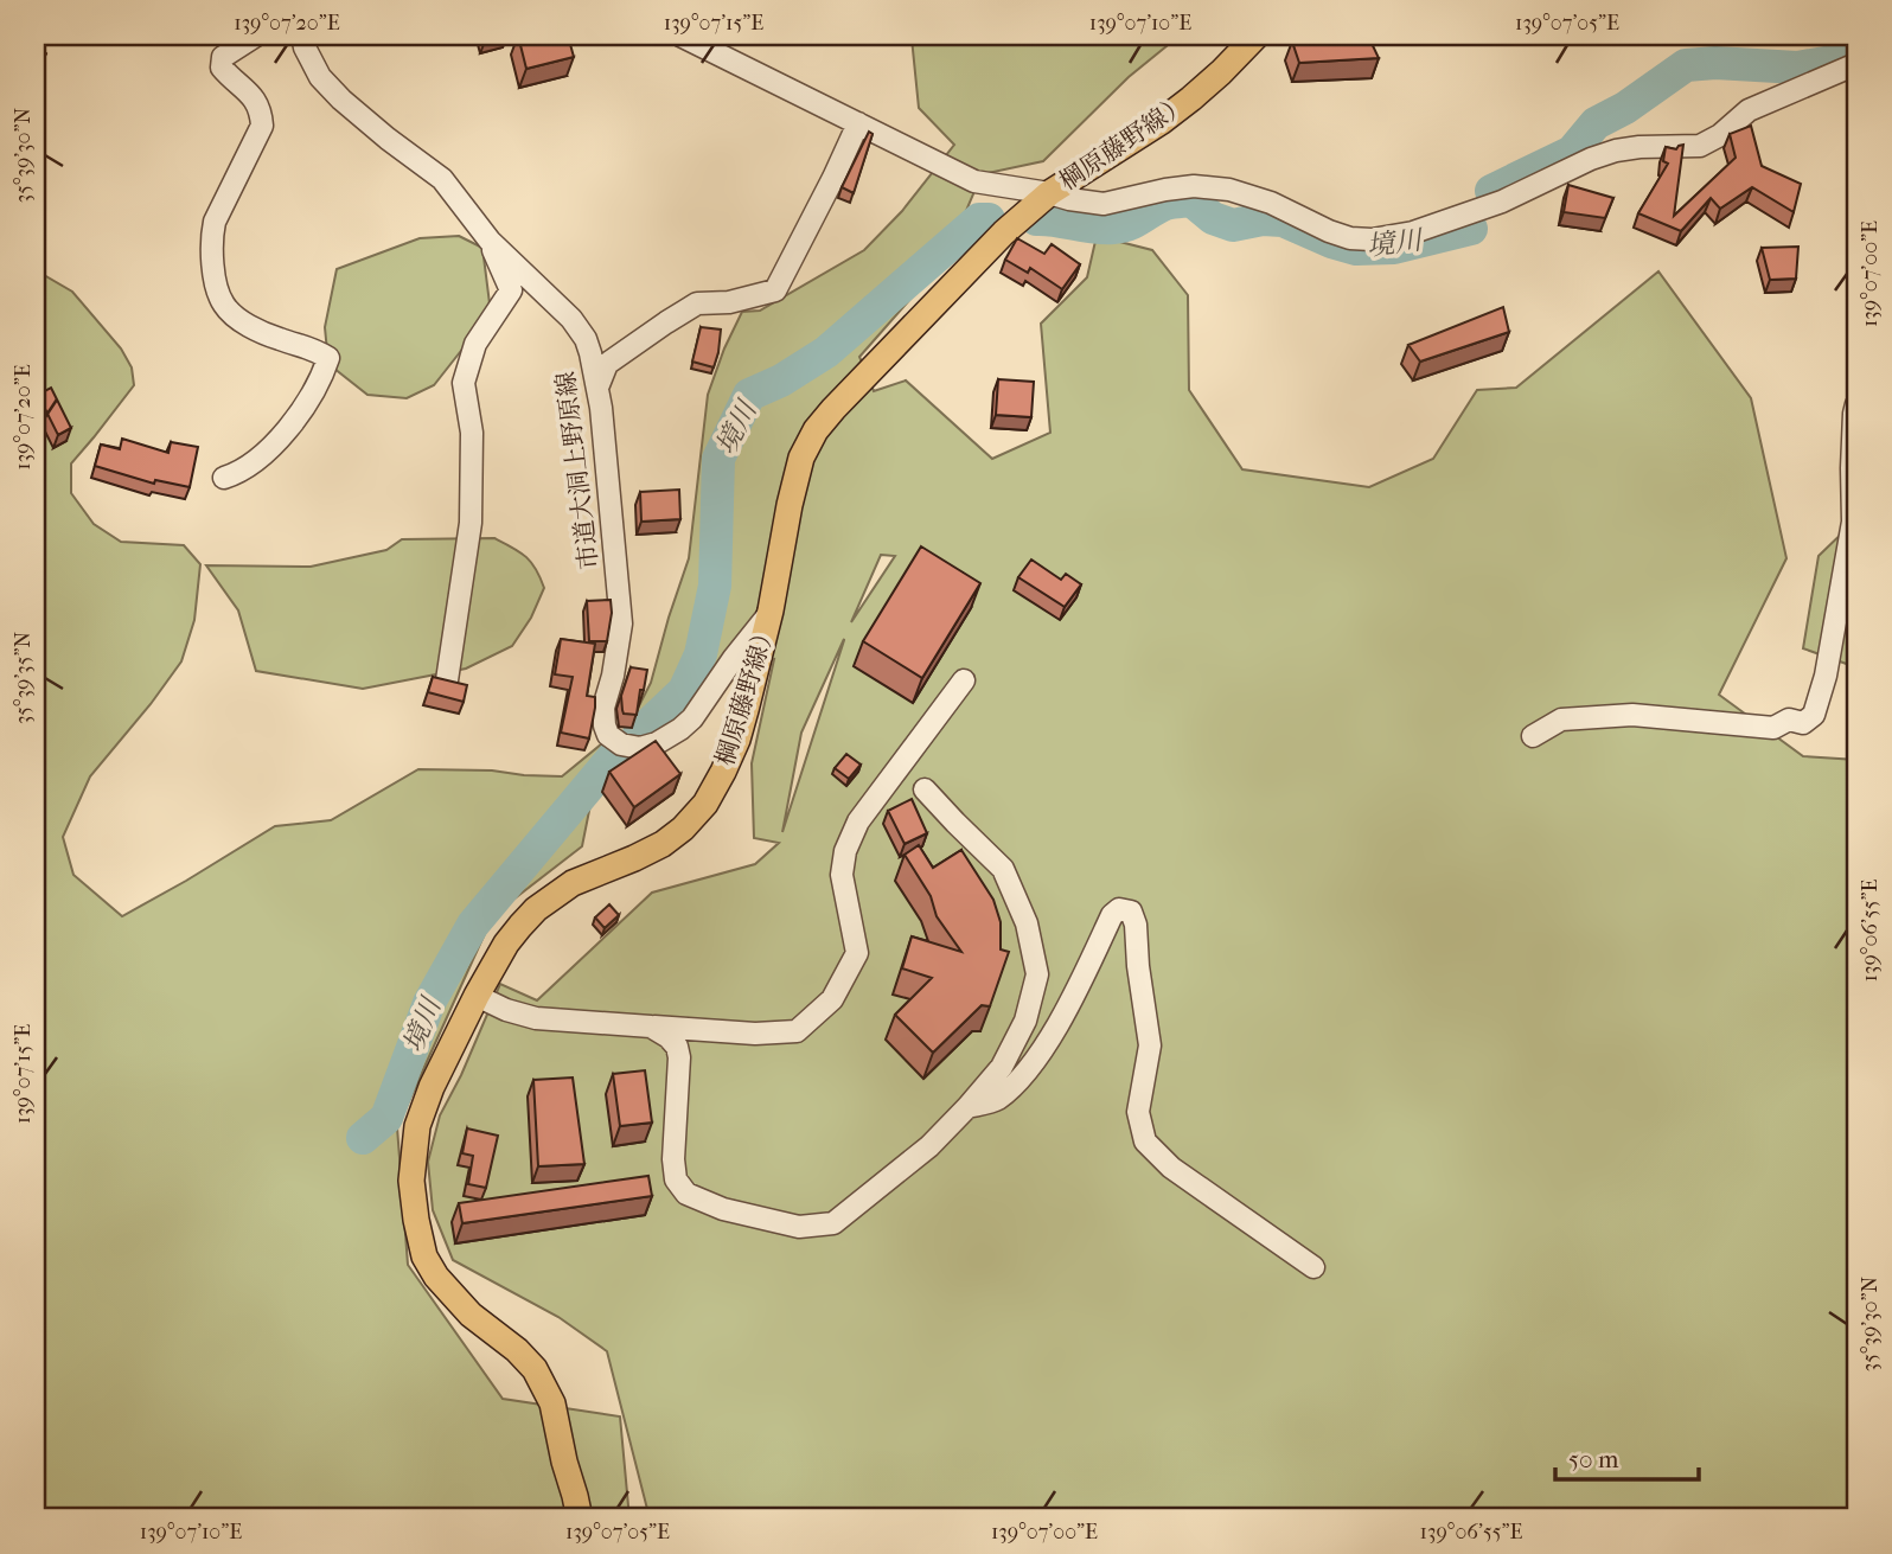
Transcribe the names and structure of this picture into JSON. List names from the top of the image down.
{
  "streets": {
    "main road": ["棡原藤野線）"],
    "street": ["市道大洞上野原線"]
  },
  "crossings": [
    ["棡原藤野線）", "市道大洞上野原線"]
  ],
  "water": ["境川"],
  "scale_bar": "50 m",
  "coordinates": [
    "139°07'20\"E",
    "139°07'15\"E",
    "139°07'10\"E",
    "139°07'05\"E",
    "35°39'30\"N",
    "139°07'00\"E",
    "35°39'35\"N",
    "139°06'55\"E"
  ]
}
